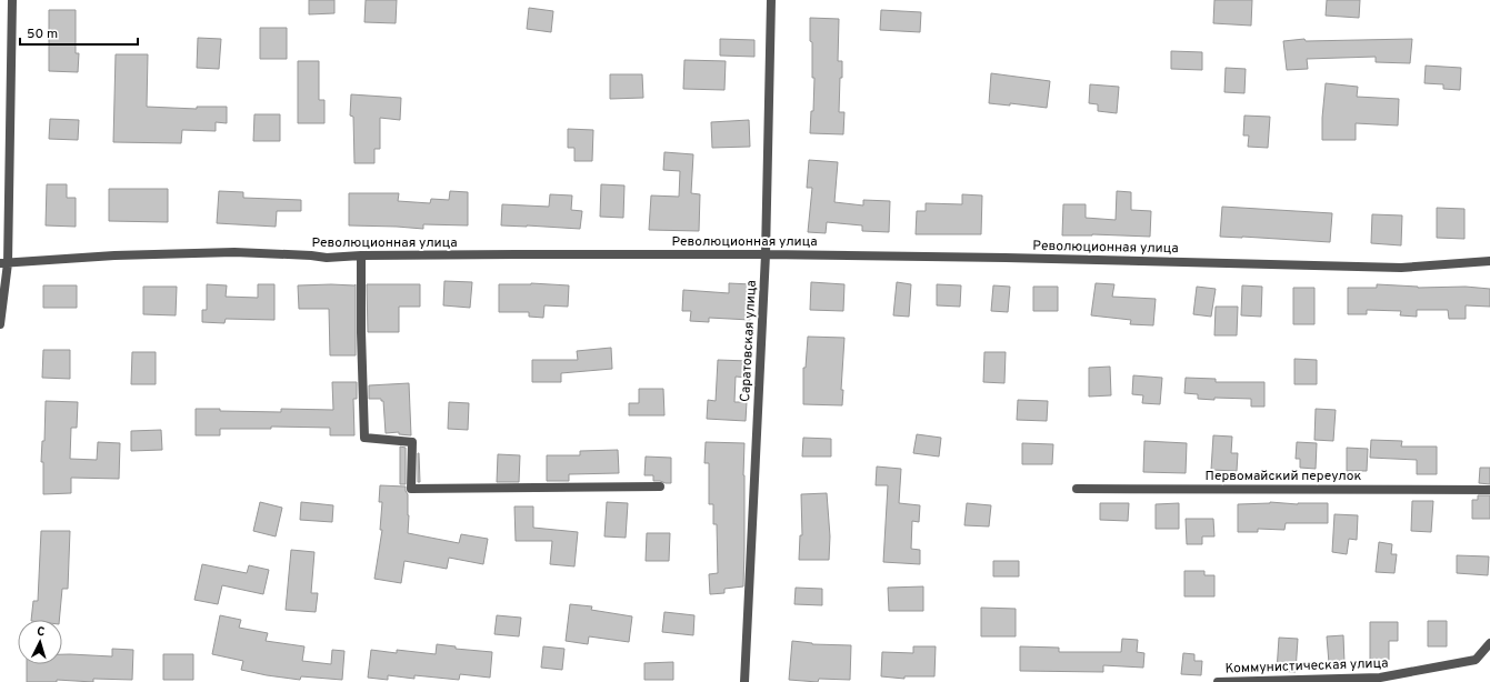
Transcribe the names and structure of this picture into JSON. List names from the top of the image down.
{
  "streets": {
    "street": [
      "Революционная улица",
      "Саратовская улица",
      "Первомайский переулок",
      "Коммунистическая улица"
    ]
  },
  "crossings": [
    ["Революционная улица", "Саратовская улица"]
  ],
  "scale_bar": "50 m",
  "north": "top"
}
